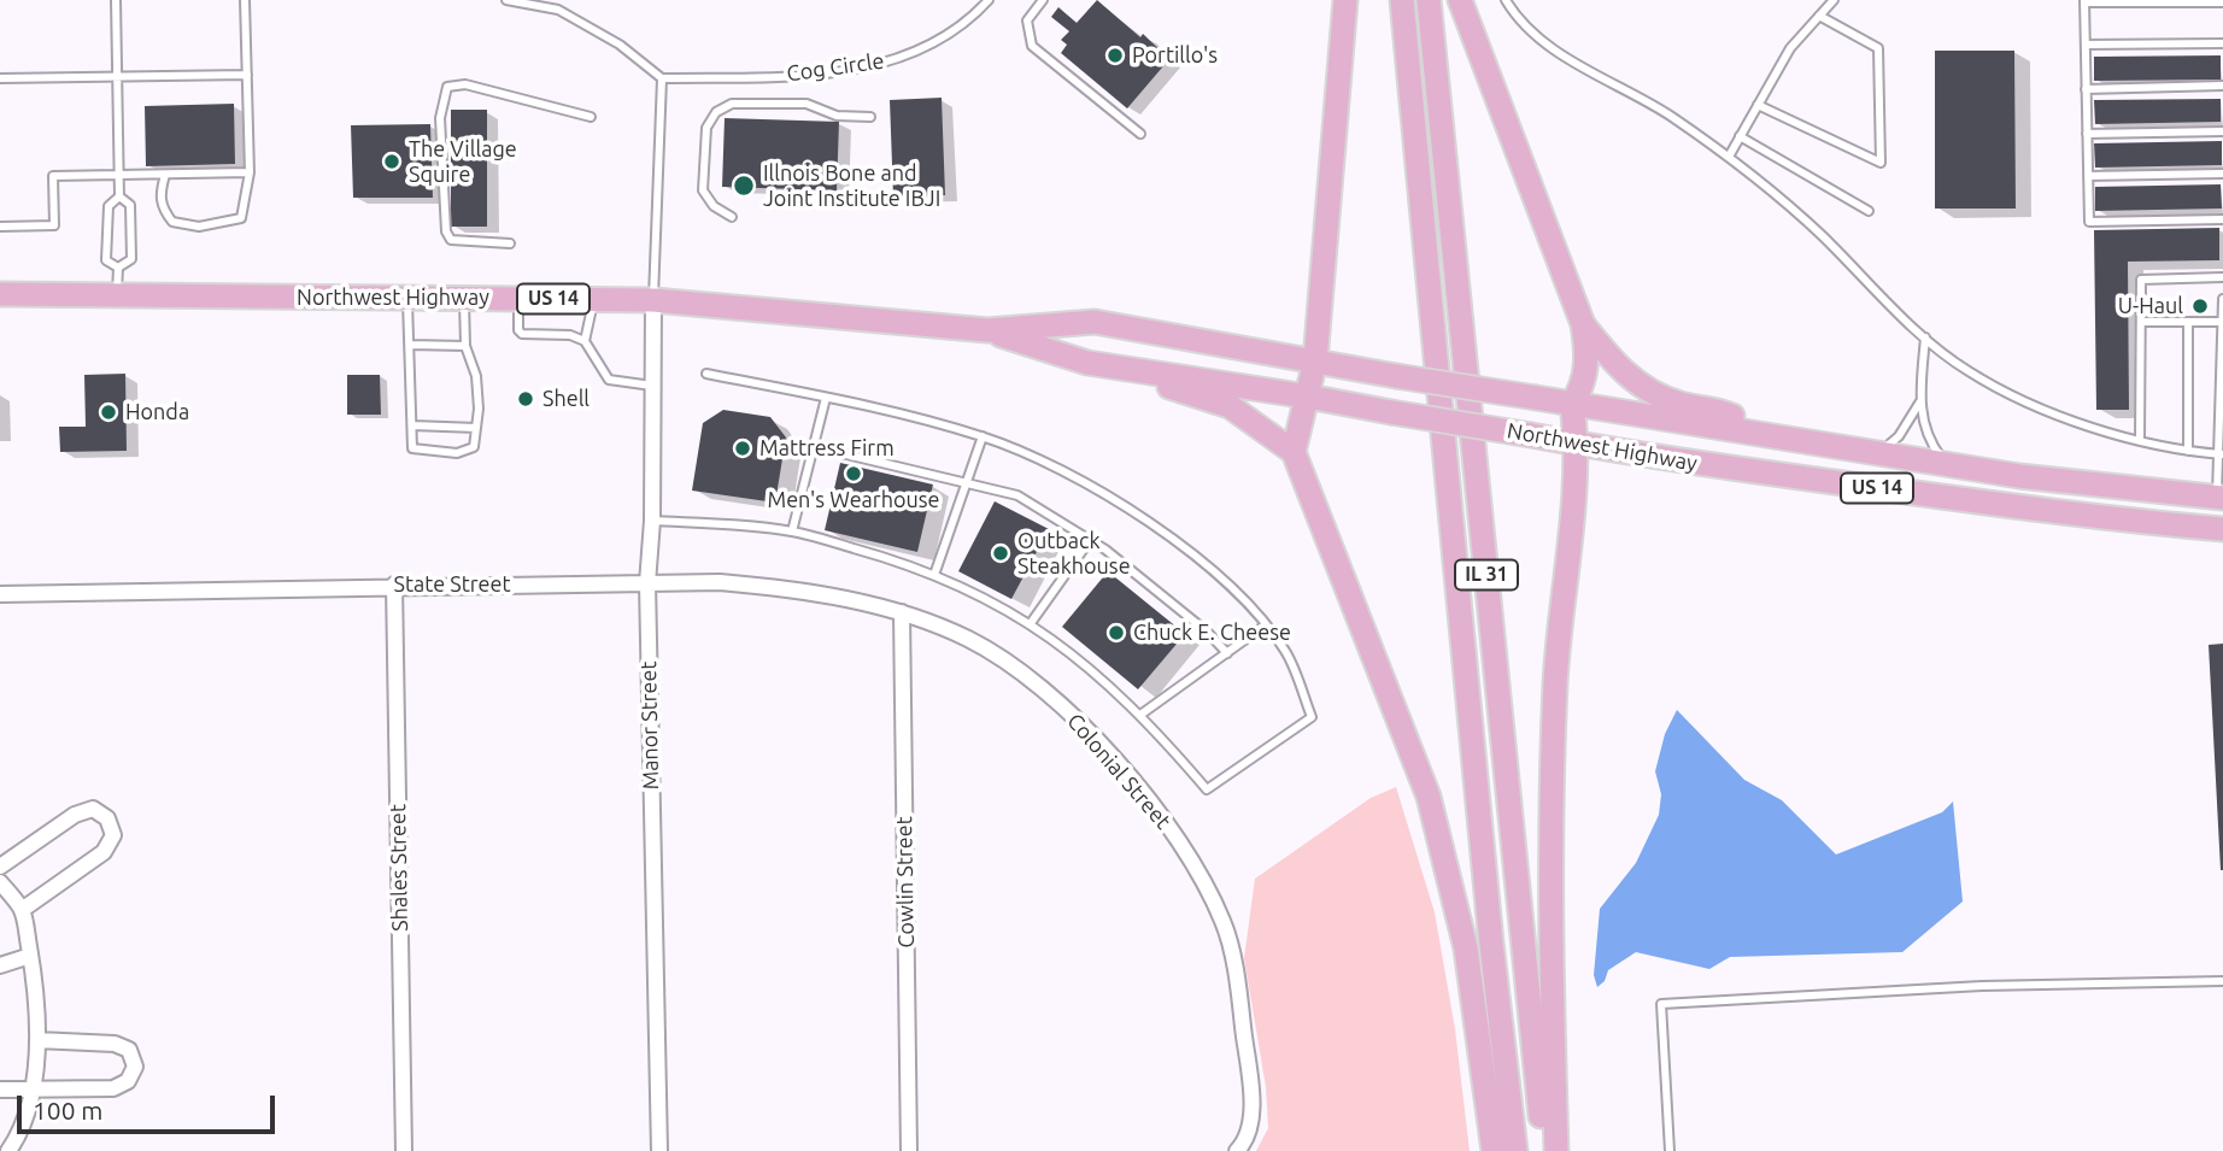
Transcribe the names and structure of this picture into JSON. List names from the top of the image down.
{
  "streets": {
    "main road": ["Northwest Highway", "US 14", "IL 31"],
    "street": [
      "State Street",
      "Manor Street",
      "Colonial Street",
      "Shales Street",
      "Cowlin Street"
    ],
    "lane": ["Cog Circle"]
  },
  "crossings": [
    ["Northwest Highway", "Manor Street"],
    ["State Street", "Manor Street"],
    ["State Street", "Colonial Street"],
    ["State Street", "Shales Street"],
    ["State Street", "Cowlin Street"],
    ["Colonial Street", "Cowlin Street"]
  ],
  "places": [
    "Portillo's",
    "The Village Squire",
    "Illnois Bone and Joint Institute IBJI",
    "U-Haul",
    "Shell",
    "Honda",
    "Mattress Firm",
    "Men's Wearhouse",
    "Outback Steakhouse",
    "Chuck E. Cheese"
  ],
  "scale_bar": "100 m"
}
